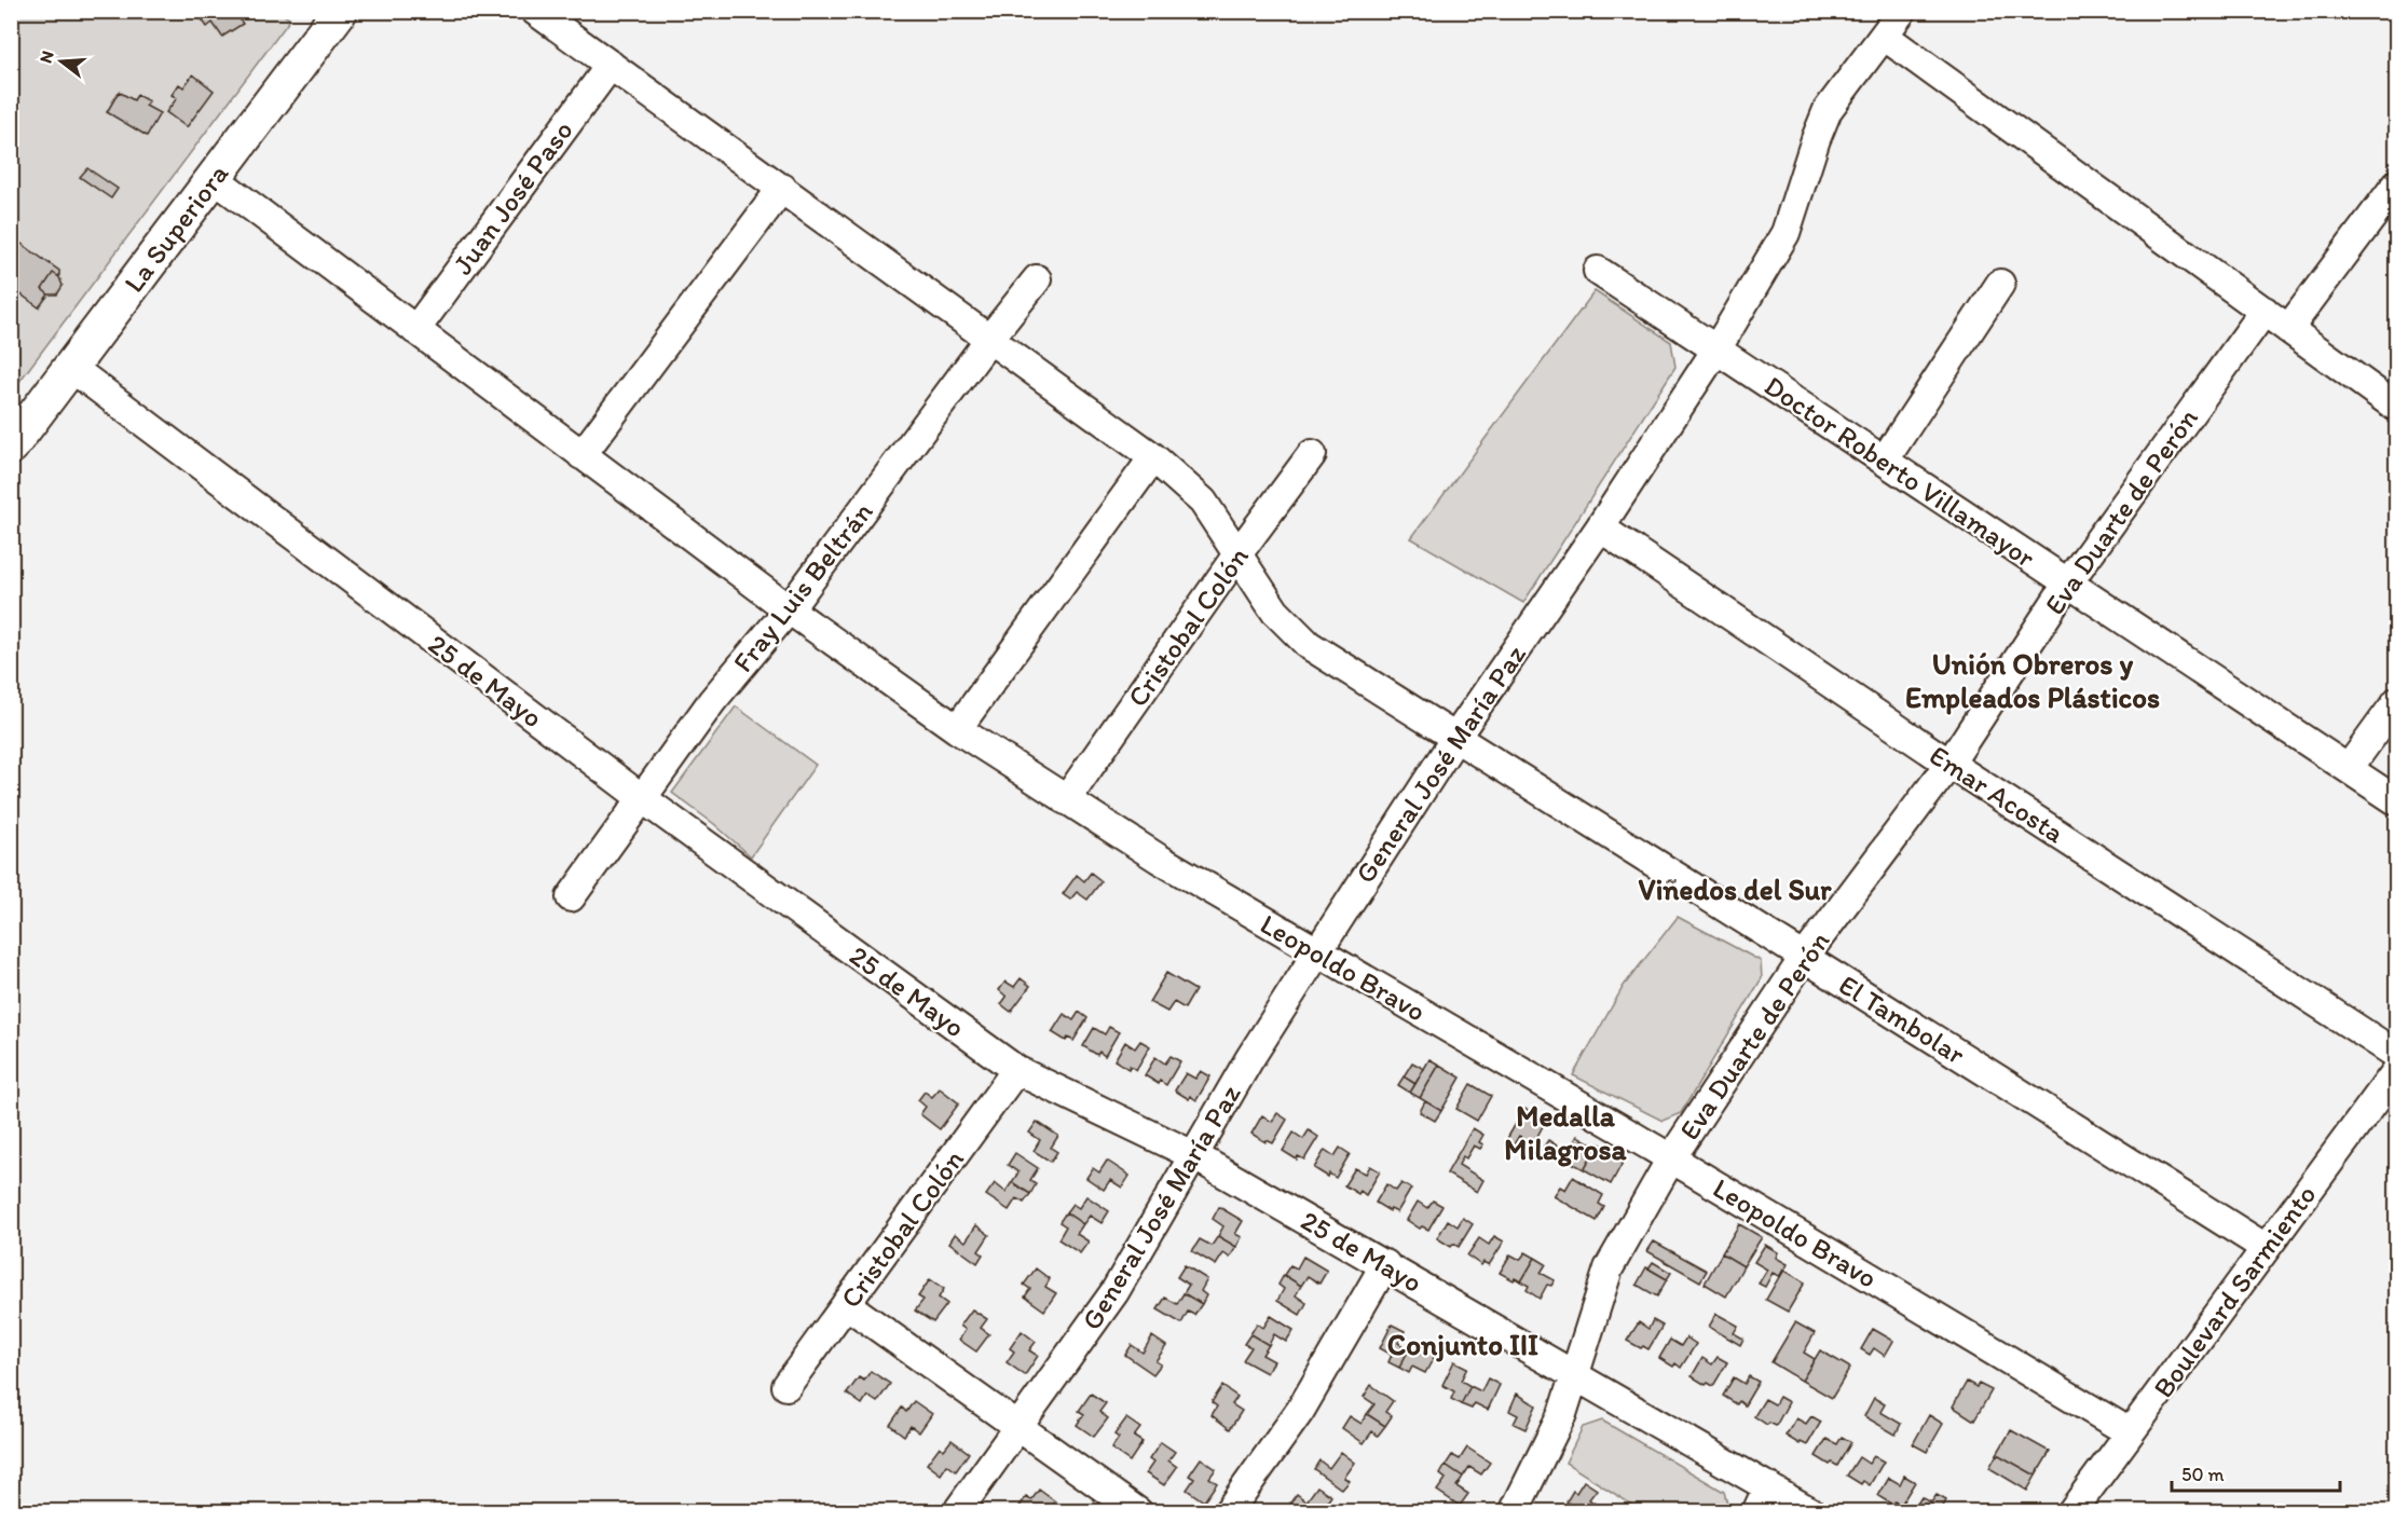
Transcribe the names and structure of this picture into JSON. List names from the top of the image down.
{
  "streets": {
    "main road": ["La Superiora"],
    "street": [
      "Juan José Paso",
      "Doctor Roberto Villamayor",
      "Eva Duarte de Perón",
      "Fray Luis Beltrán",
      "Cristobal Colón",
      "25 de Mayo",
      "General José María Paz",
      "Emar Acosta",
      "Leopoldo Bravo",
      "El Tambolar",
      "Boulevard Sarmiento"
    ]
  },
  "crossings": [
    ["Juan José Paso", "Leopoldo Bravo"],
    ["Juan José Paso", "El Tambolar"],
    ["La Superiora", "25 de Mayo"],
    ["La Superiora", "Leopoldo Bravo"],
    ["Doctor Roberto Villamayor", "Eva Duarte de Perón"],
    ["Doctor Roberto Villamayor", "General José María Paz"],
    ["Eva Duarte de Perón", "25 de Mayo"],
    ["Eva Duarte de Perón", "Emar Acosta"],
    ["Eva Duarte de Perón", "Leopoldo Bravo"],
    ["Eva Duarte de Perón", "El Tambolar"],
    ["Fray Luis Beltrán", "25 de Mayo"],
    ["Fray Luis Beltrán", "Leopoldo Bravo"],
    ["Fray Luis Beltrán", "El Tambolar"],
    ["Cristobal Colón", "25 de Mayo"],
    ["Cristobal Colón", "Leopoldo Bravo"],
    ["Cristobal Colón", "El Tambolar"],
    ["25 de Mayo", "General José María Paz"],
    ["General José María Paz", "Emar Acosta"],
    ["General José María Paz", "Leopoldo Bravo"],
    ["General José María Paz", "El Tambolar"],
    ["Leopoldo Bravo", "Boulevard Sarmiento"],
    ["El Tambolar", "Boulevard Sarmiento"]
  ],
  "districts": [
    "Unión Obreros y Empleados Plásticos",
    "Viñedos del Sur",
    "Medalla Milagrosa",
    "Conjunto III"
  ],
  "scale_bar": "50 m",
  "north": "left"
}
